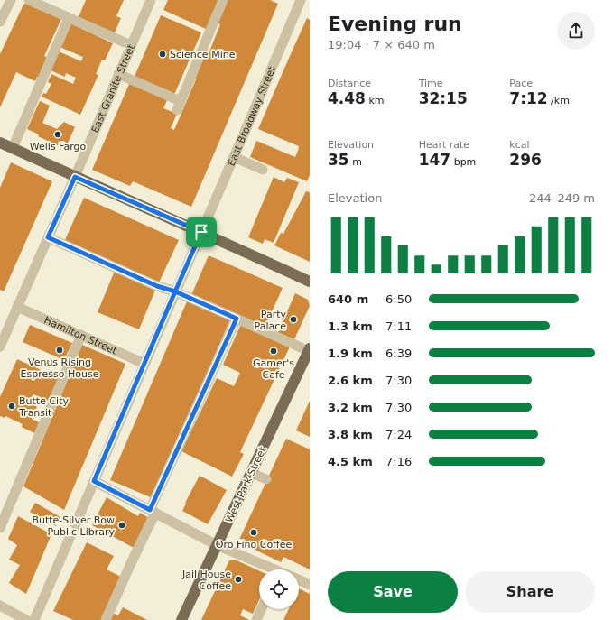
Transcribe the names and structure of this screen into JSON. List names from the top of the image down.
{
  "streets": {
    "main road": ["West Park Street"],
    "street": ["East Granite Street", "East Broadway Street", "Hamilton Street"]
  },
  "crossings": [
    ["East Granite Street", "Hamilton Street"],
    ["East Broadway Street", "Hamilton Street"]
  ],
  "places": [
    "Science Mine",
    "Wells Fargo",
    "Party Palace",
    "Venus Rising Espresso House",
    "Gamer's Cafe",
    "Butte City Transit",
    "Butte-Silver Bow Public Library",
    "Oro Fino Coffee",
    "Jail House Coffee"
  ],
  "page": {
    "heading": ["Evening run", "19:04 · 7 × 640 m"],
    "stats": [
      ["Distance", "4.48 km"],
      ["Time", "32:15"],
      ["Pace", "7:12 /km"],
      ["Elevation", "35 m"],
      ["Heart rate", "147 bpm"],
      ["kcal", "296"]
    ],
    "chart": ["Elevation", "244–249 m"],
    "list": [
      {
        "name": "640 m",
        "note": "6:50"
      },
      {
        "name": "1.3 km",
        "note": "7:11"
      },
      {
        "name": "1.9 km",
        "note": "6:39"
      },
      {
        "name": "2.6 km",
        "note": "7:30"
      },
      {
        "name": "3.2 km",
        "note": "7:30"
      },
      {
        "name": "3.8 km",
        "note": "7:24"
      },
      {
        "name": "4.5 km",
        "note": "7:16"
      }
    ],
    "buttons": ["Save", "Share"]
  }
}
